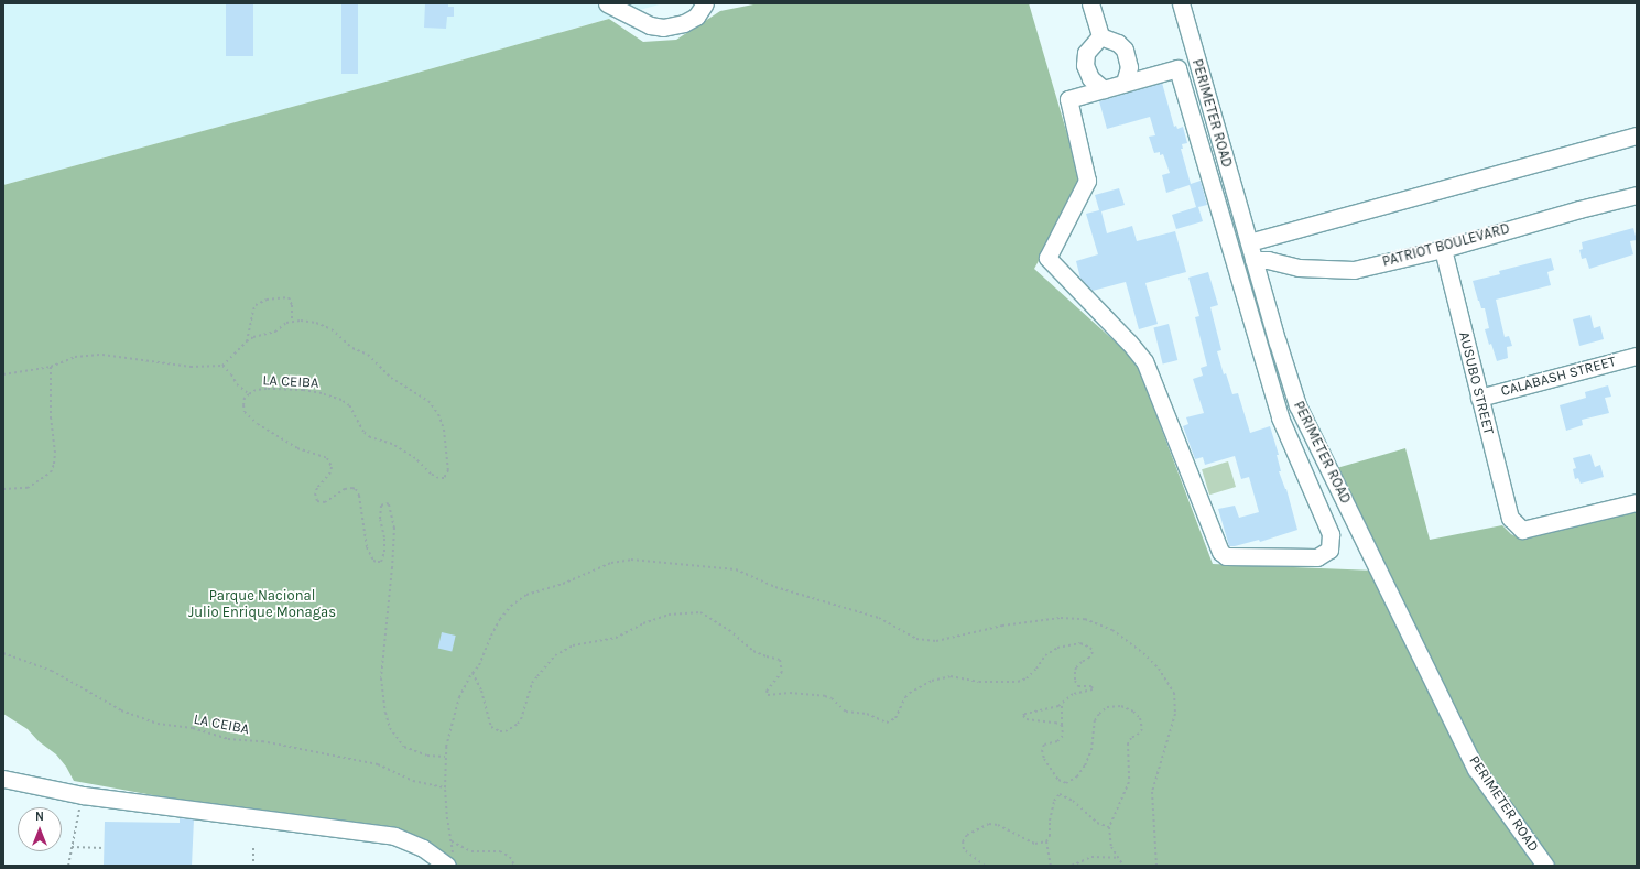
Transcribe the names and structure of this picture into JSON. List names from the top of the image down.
{
  "streets": {
    "street": [
      "PERIMETER ROAD",
      "PATRIOT BOULEVARD",
      "CALABASH STREET",
      "AUSUBO STREET"
    ],
    "path": ["LA CEIBA"]
  },
  "crossings": [
    ["PERIMETER ROAD", "PATRIOT BOULEVARD"],
    ["PATRIOT BOULEVARD", "AUSUBO STREET"],
    ["CALABASH STREET", "AUSUBO STREET"]
  ],
  "parks": ["Parque Nacional Julio Enrique Monagas"],
  "north": "top"
}
